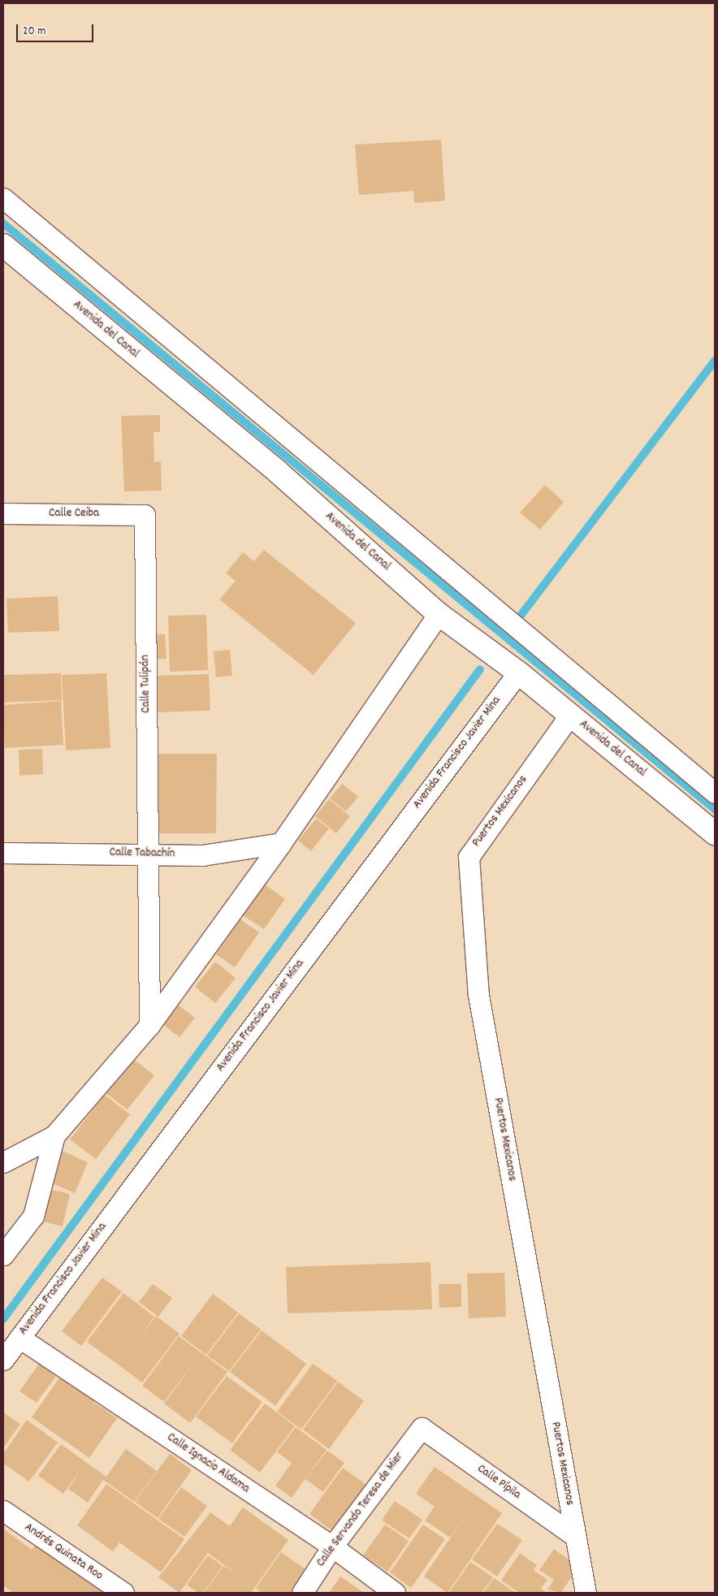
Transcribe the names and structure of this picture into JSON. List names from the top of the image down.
{
  "streets": {
    "street": [
      "Avenida del Canal",
      "Calle Ceiba",
      "Calle Tulipán",
      "Avenida Francisco Javier Mina",
      "Puertos Mexicanos",
      "Calle Tabachín",
      "Calle Ignacio Aldama",
      "Calle Pípila",
      "Calle Servando Teresa de Mier",
      "Andrés Quinata Roo"
    ]
  },
  "crossings": [
    ["Avenida del Canal", "Avenida Francisco Javier Mina"],
    ["Avenida del Canal", "Puertos Mexicanos"],
    ["Calle Ceiba", "Calle Tulipán"],
    ["Calle Tulipán", "Calle Tabachín"],
    ["Avenida Francisco Javier Mina", "Calle Ignacio Aldama"],
    ["Puertos Mexicanos", "Calle Pípila"],
    ["Calle Ignacio Aldama", "Calle Servando Teresa de Mier"],
    ["Calle Pípila", "Calle Servando Teresa de Mier"]
  ],
  "scale_bar": "20 m"
}
